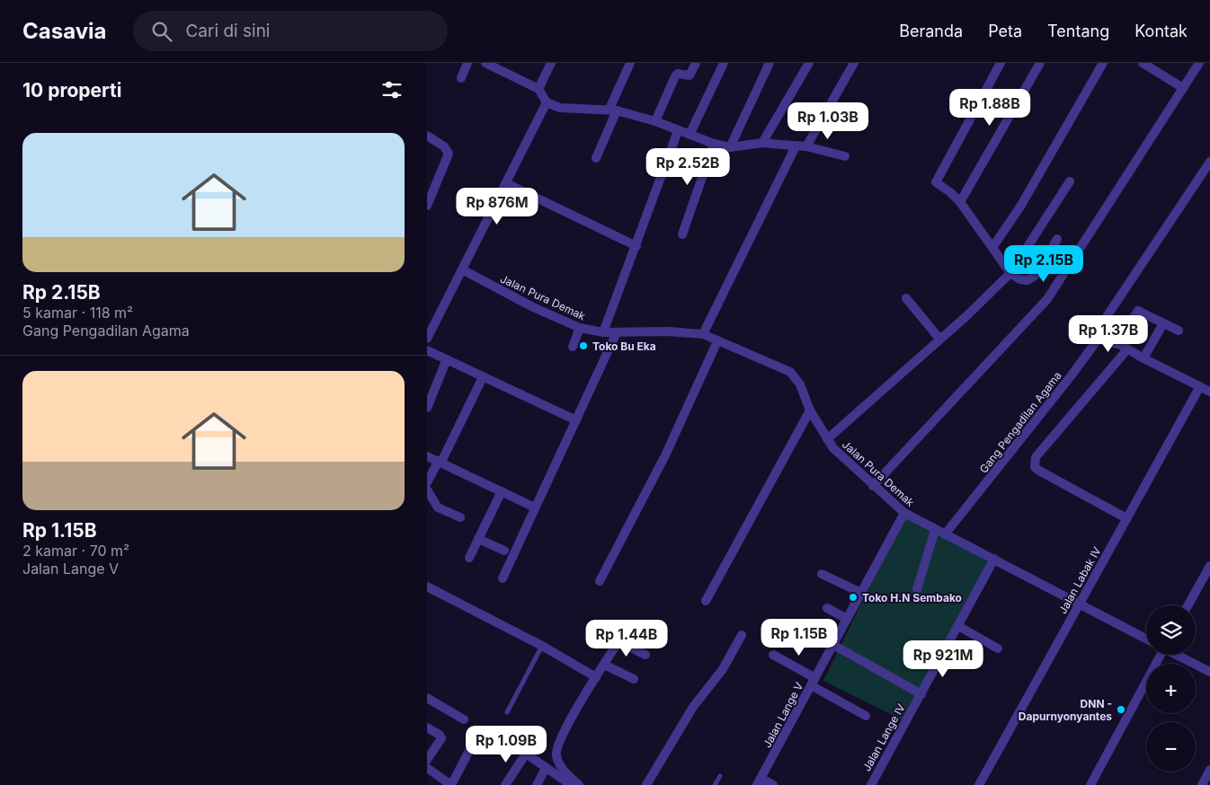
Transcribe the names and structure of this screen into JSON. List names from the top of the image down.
{
  "streets": {
    "street": [
      "Jalan Pura Demak",
      "Gang Pengadilan Agama",
      "Jalan Labak IV",
      "Jalan Lange V",
      "Jalan Lange IV"
    ]
  },
  "crossings": [
    ["Jalan Pura Demak", "Gang Pengadilan Agama"],
    ["Jalan Pura Demak", "Jalan Labak IV"],
    ["Jalan Pura Demak", "Jalan Lange V"],
    ["Jalan Pura Demak", "Jalan Lange IV"]
  ],
  "places": ["Toko Bu Eka", "Toko H.N Sembako", "DNN - Dapurnyonyantes"],
  "page": {
    "header": "Casavia",
    "search": "Cari di sini",
    "nav": [
      "Beranda",
      "Peta",
      "Tentang",
      "Kontak"
    ],
    "heading": "10 properti",
    "price": [
      "Rp 1.88B",
      "Rp 1.03B",
      "Rp 2.52B",
      "Rp 876M",
      "Rp 2.15B",
      "Rp 1.37B",
      "Rp 1.15B",
      "Rp 1.44B",
      "Rp 921M",
      "Rp 1.09B"
    ],
    "list": [
      {
        "name": "Rp 2.15B",
        "note": "5 kamar · 118 m² · Gang Pengadilan Agama"
      },
      {
        "name": "Rp 1.15B",
        "note": "2 kamar · 70 m² · Jalan Lange V"
      }
    ],
    "map_buttons": ["+", "−"]
  }
}
